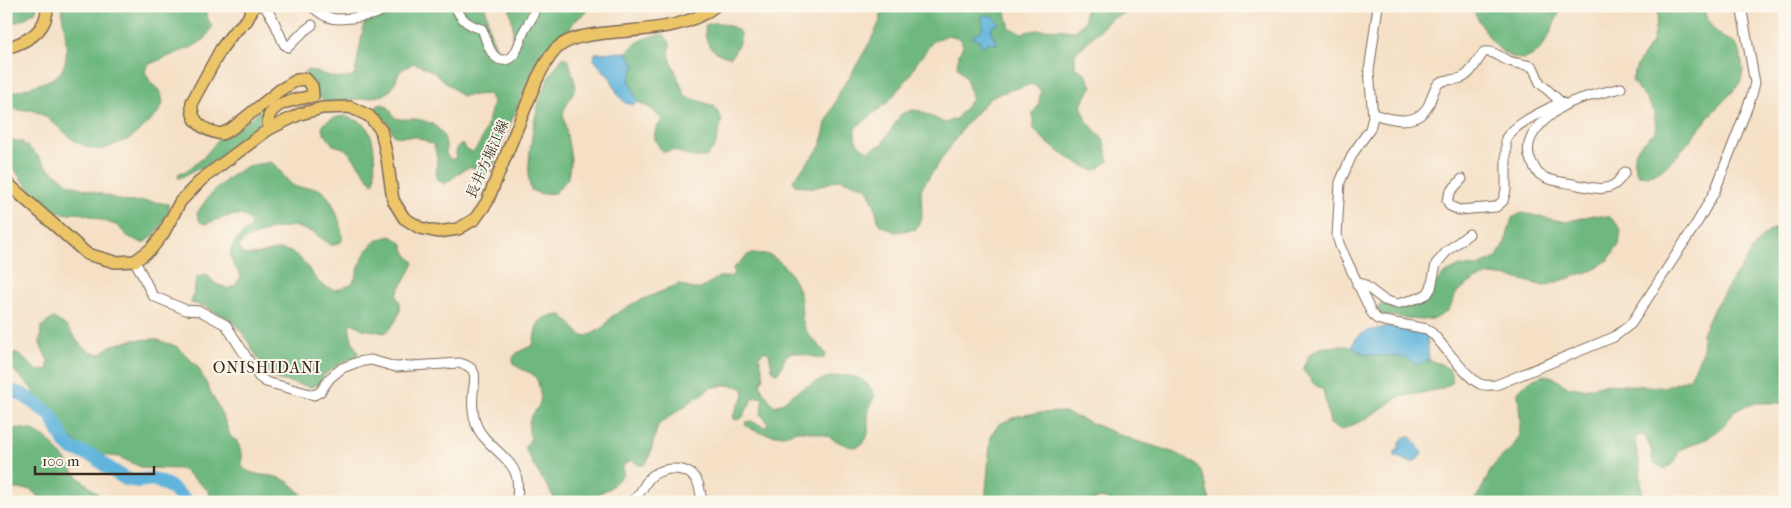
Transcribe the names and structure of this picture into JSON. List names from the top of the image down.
{
  "streets": {
    "main road": ["長井方堀江線"]
  },
  "districts": ["ONISHIDANI"],
  "scale_bar": "100 m"
}
